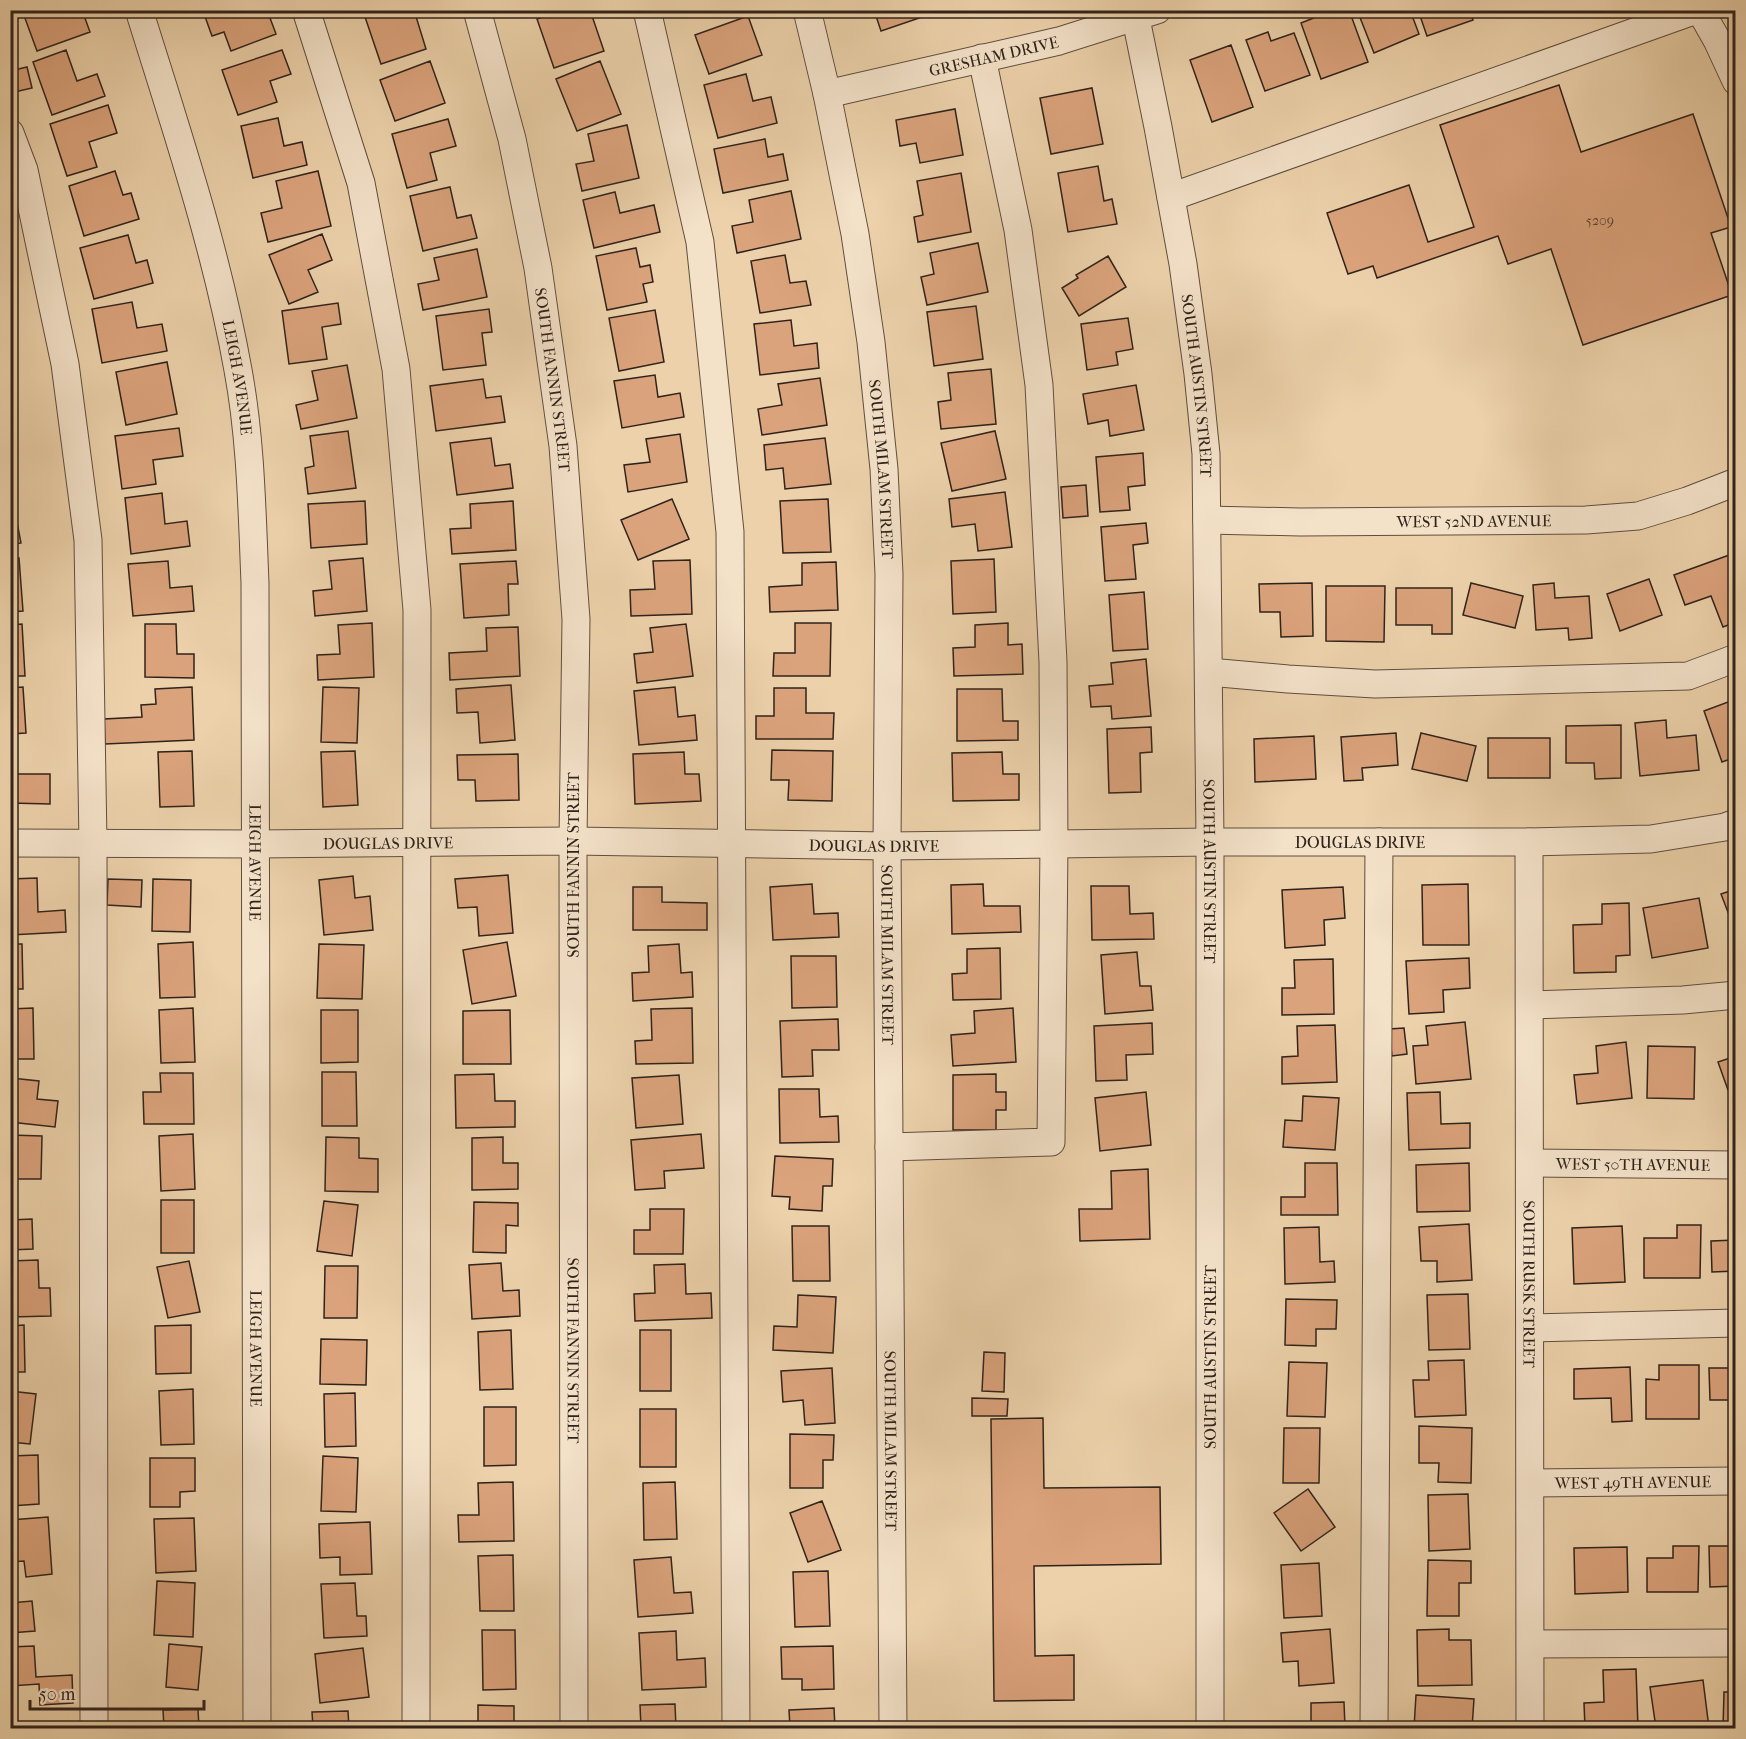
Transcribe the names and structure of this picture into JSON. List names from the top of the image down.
{
  "streets": {
    "street": [
      "GRESHAM DRIVE",
      "LEIGH AVENUE",
      "SOUTH FANNIN STREET",
      "SOUTH AUSTIN STREET",
      "SOUTH MILAM STREET",
      "WEST 52ND AVENUE",
      "DOUGLAS DRIVE",
      "WEST 50TH AVENUE",
      "SOUTH RUSK STREET",
      "WEST 49TH AVENUE"
    ]
  },
  "crossings": [
    ["GRESHAM DRIVE", "SOUTH AUSTIN STREET"],
    ["GRESHAM DRIVE", "SOUTH MILAM STREET"],
    ["LEIGH AVENUE", "DOUGLAS DRIVE"],
    ["SOUTH FANNIN STREET", "DOUGLAS DRIVE"],
    ["SOUTH AUSTIN STREET", "WEST 52ND AVENUE"],
    ["SOUTH AUSTIN STREET", "DOUGLAS DRIVE"],
    ["SOUTH MILAM STREET", "DOUGLAS DRIVE"],
    ["DOUGLAS DRIVE", "SOUTH RUSK STREET"],
    ["WEST 50TH AVENUE", "SOUTH RUSK STREET"],
    ["SOUTH RUSK STREET", "WEST 49TH AVENUE"]
  ],
  "house_numbers": ["5209"],
  "scale_bar": "50 m"
}
